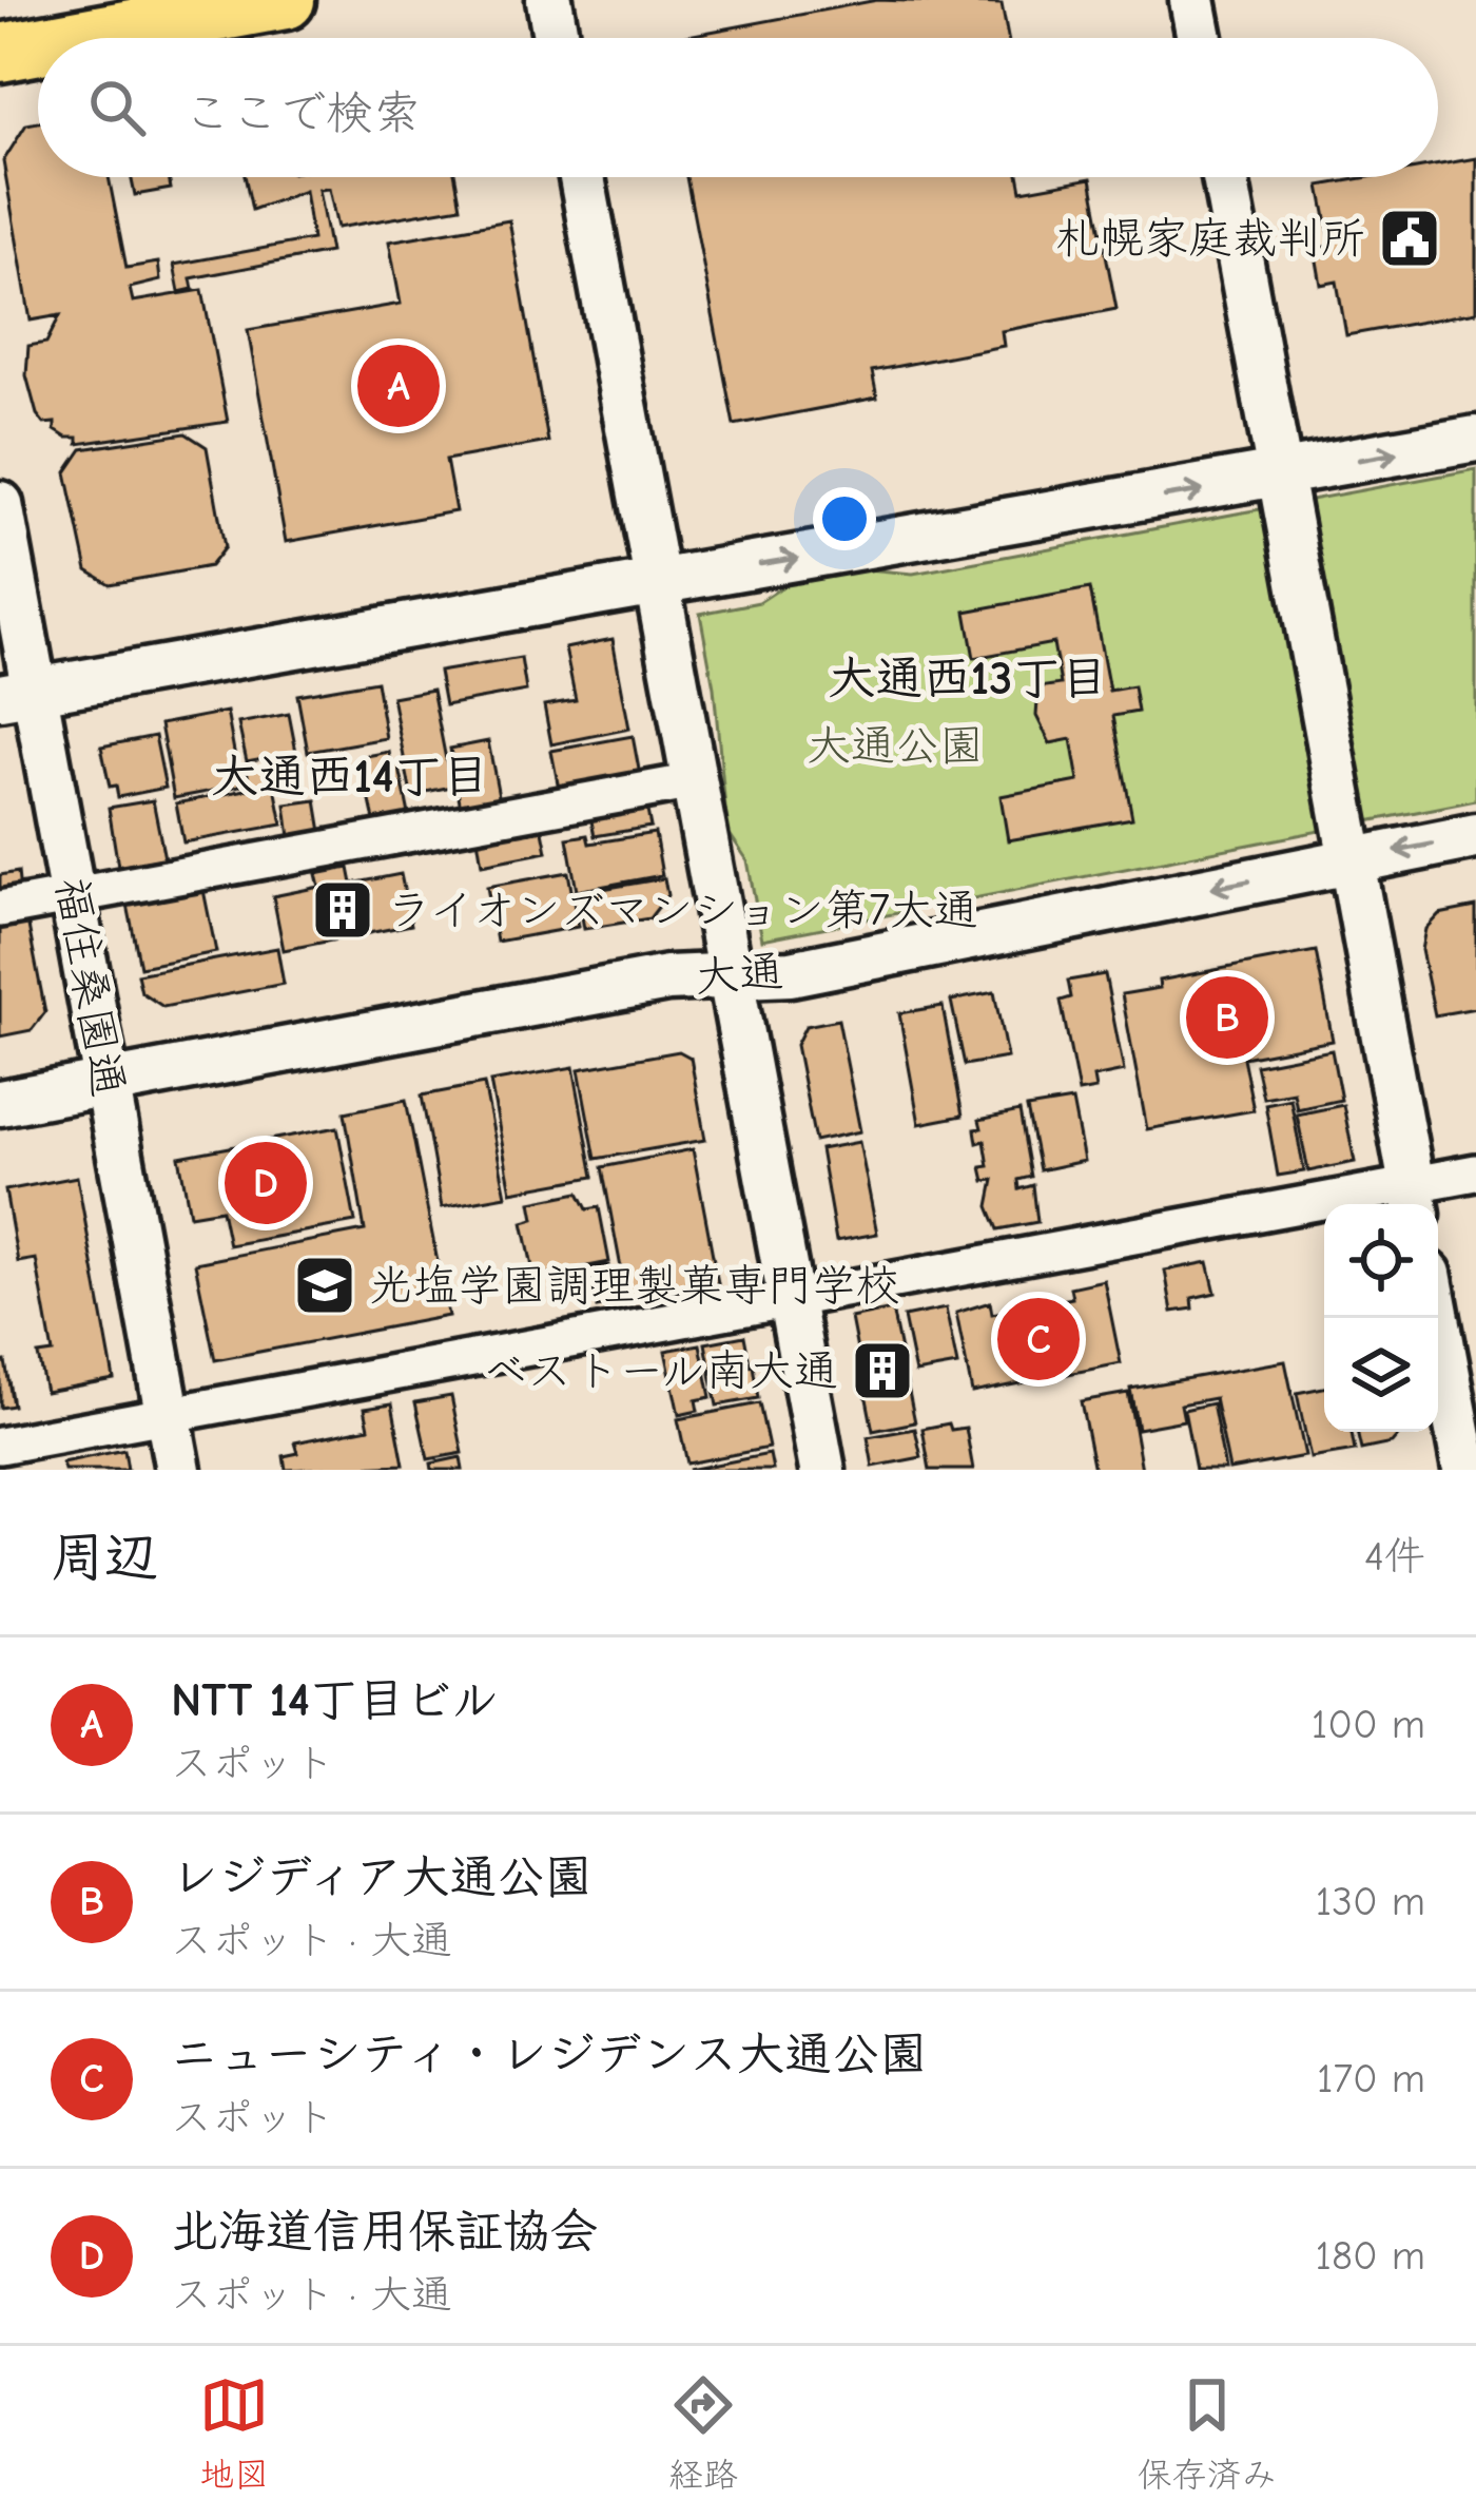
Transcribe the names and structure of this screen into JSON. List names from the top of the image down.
{
  "streets": {
    "street": ["大通", "福住桑園通"]
  },
  "crossings": [
    ["大通", "福住桑園通"]
  ],
  "districts": ["大通西13丁目", "大通西14丁目"],
  "parks": ["大通公園"],
  "places": {
    "public building": ["札幌家庭裁判所"],
    "building": ["ライオンズマンション第7大通", "ベストール南大通"],
    "school or university": ["光塩学園調理製菓専門学校"]
  },
  "page": {
    "search": "ここで検索",
    "pins": [
      "A",
      "B",
      "D",
      "C"
    ],
    "heading": ["周辺", "4件"],
    "list": [
      {
        "mark": "A",
        "name": "NTT 14丁目ビル",
        "note": "スポット",
        "value": "100 m"
      },
      {
        "mark": "B",
        "name": "レジディア大通公園",
        "note": "スポット · 大通",
        "value": "130 m"
      },
      {
        "mark": "C",
        "name": "ニューシティ・レジデンス大通公園",
        "note": "スポット",
        "value": "170 m"
      },
      {
        "mark": "D",
        "name": "北海道信用保証協会",
        "note": "スポット · 大通",
        "value": "180 m"
      }
    ],
    "nav": ["地図", "経路", "保存済み"]
  }
}
